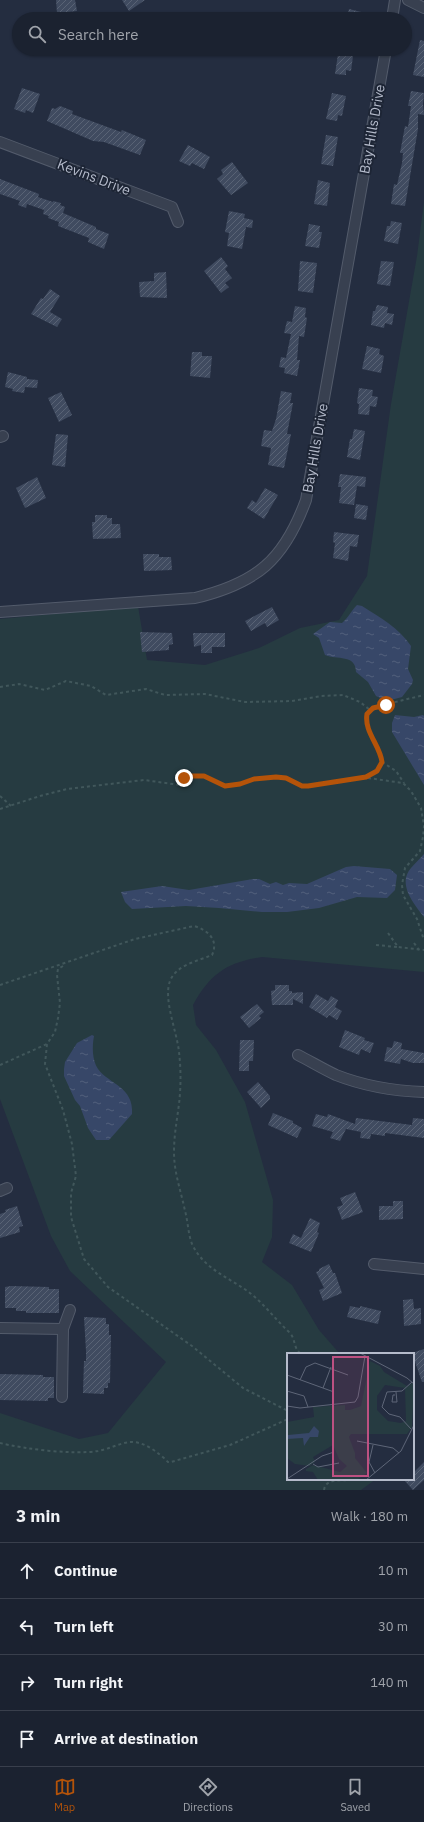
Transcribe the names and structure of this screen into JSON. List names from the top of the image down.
{
  "streets": {
    "street": ["Bay Hills Drive", "Kevins Drive"]
  },
  "page": {
    "search": "Search here",
    "heading": ["3 min", "Walk · 180 m"],
    "list": [
      ["Continue", "10 m"],
      ["Turn left", "30 m"],
      ["Turn right", "140 m"],
      "Arrive at destination"
    ],
    "nav": ["Map", "Directions", "Saved"]
  }
}
